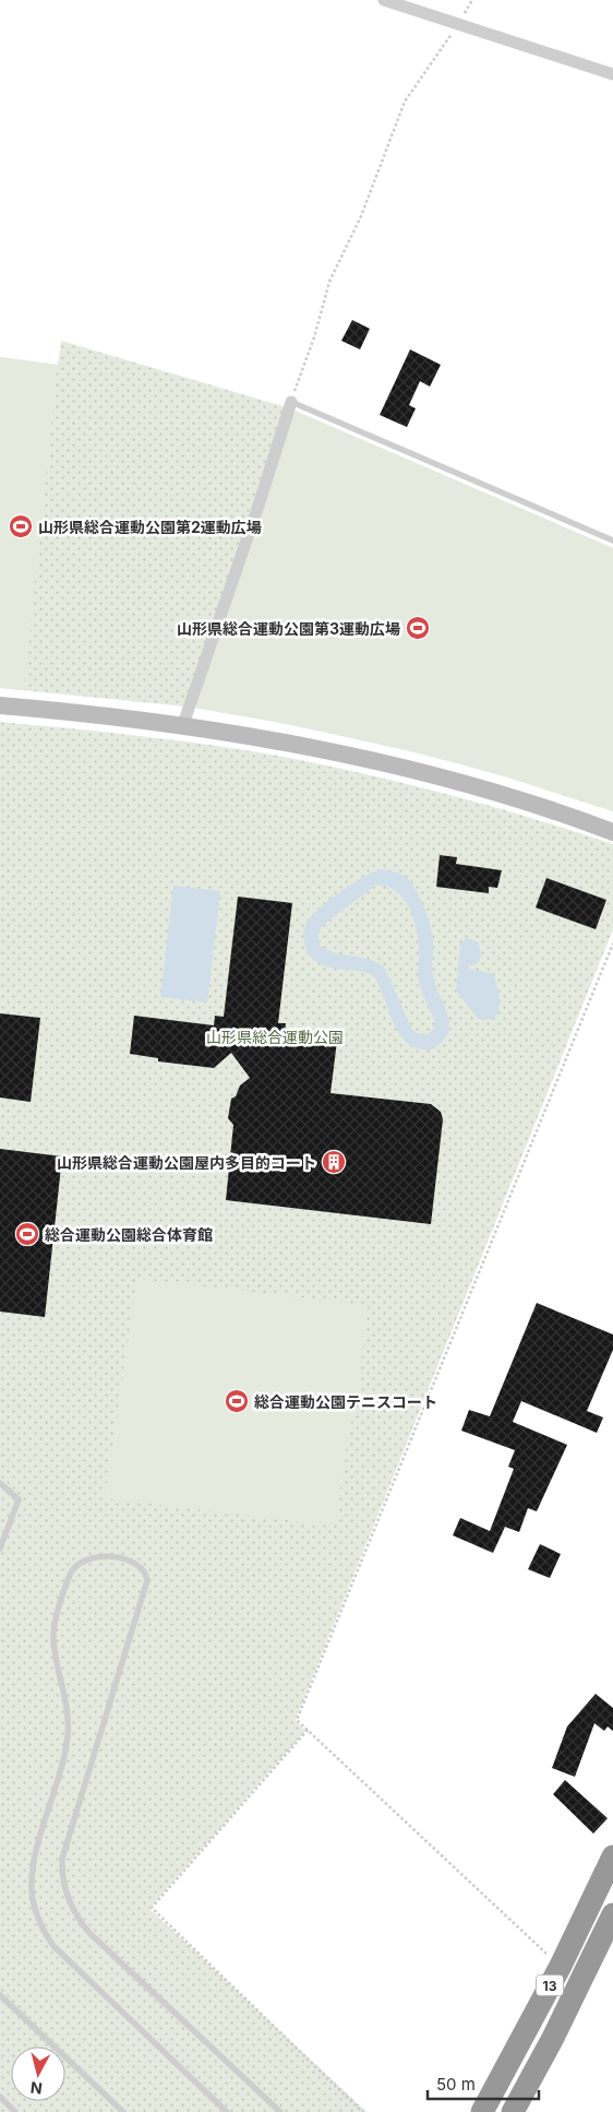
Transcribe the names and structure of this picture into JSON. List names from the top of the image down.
{
  "streets": {
    "highway": ["13"]
  },
  "parks": ["山形県総合運動公園"],
  "places": {
    "sports": [
      "山形県総合運動公園第2運動広場",
      "山形県総合運動公園第3運動広場",
      "総合運動公園総合体育館",
      "総合運動公園テニスコート"
    ],
    "building": ["山形県総合運動公園屋内多目的コート"]
  },
  "scale_bar": "50 m",
  "north": "bottom"
}
